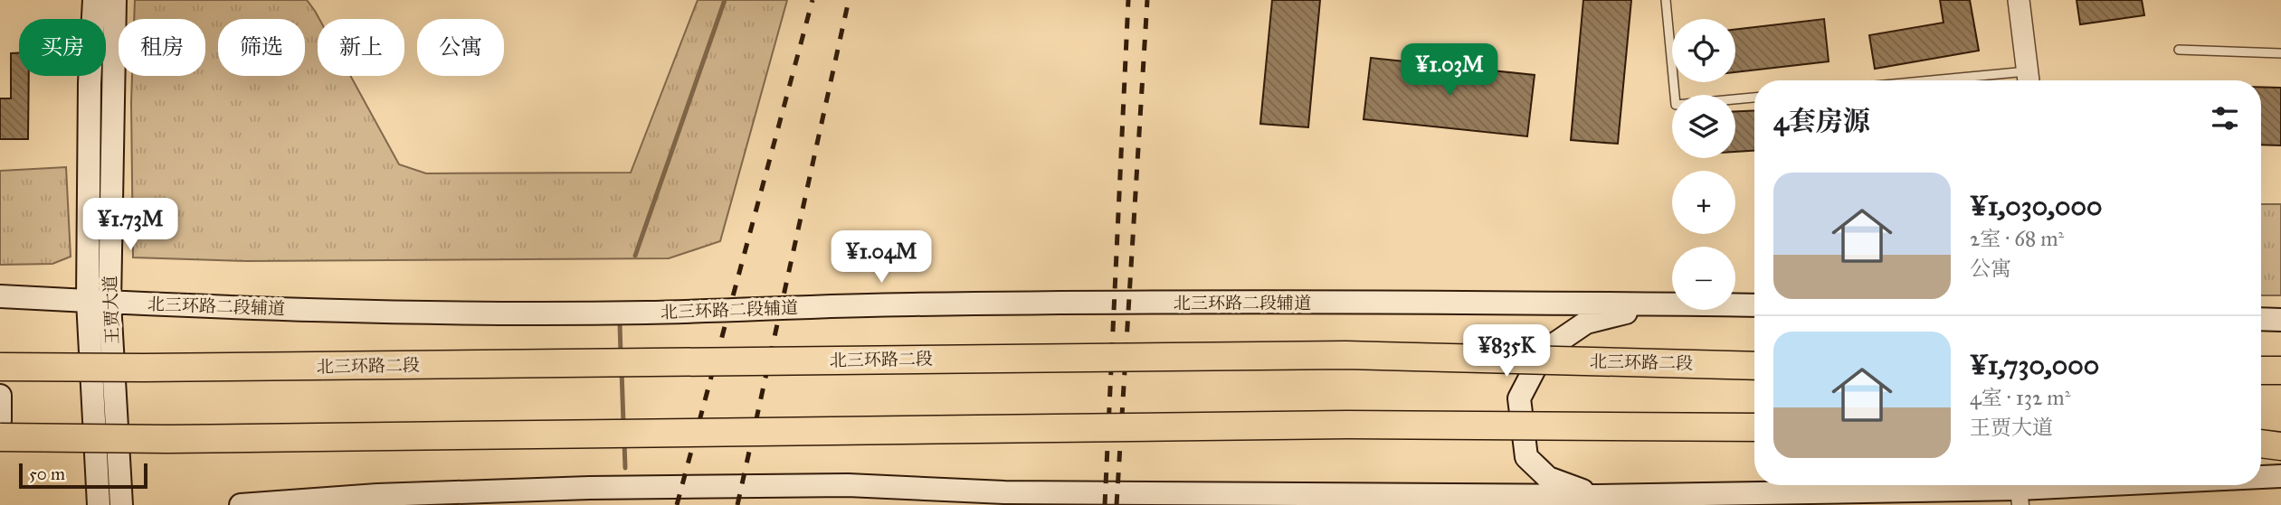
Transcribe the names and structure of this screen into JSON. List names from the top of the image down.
{
  "streets": {
    "highway": ["北三环路二段"],
    "main road": ["北三环路二段辅道", "王贾大道"]
  },
  "crossings": [
    ["北三环路二段辅道", "王贾大道"]
  ],
  "scale_bar": "50 m",
  "page": {
    "map_buttons": ["+", "−"],
    "chip": [
      "买房",
      "租房",
      "筛选",
      "新上",
      "公寓"
    ],
    "price": [
      "¥1.03M",
      "¥1.73M",
      "¥1.04M",
      "¥835K"
    ],
    "heading": "4套房源",
    "list": [
      {
        "name": "¥1,030,000",
        "note": "2室 · 68 m² · 公寓"
      },
      {
        "name": "¥1,730,000",
        "note": "4室 · 132 m² · 王贾大道"
      }
    ],
    "scale": "50 m"
  }
}
